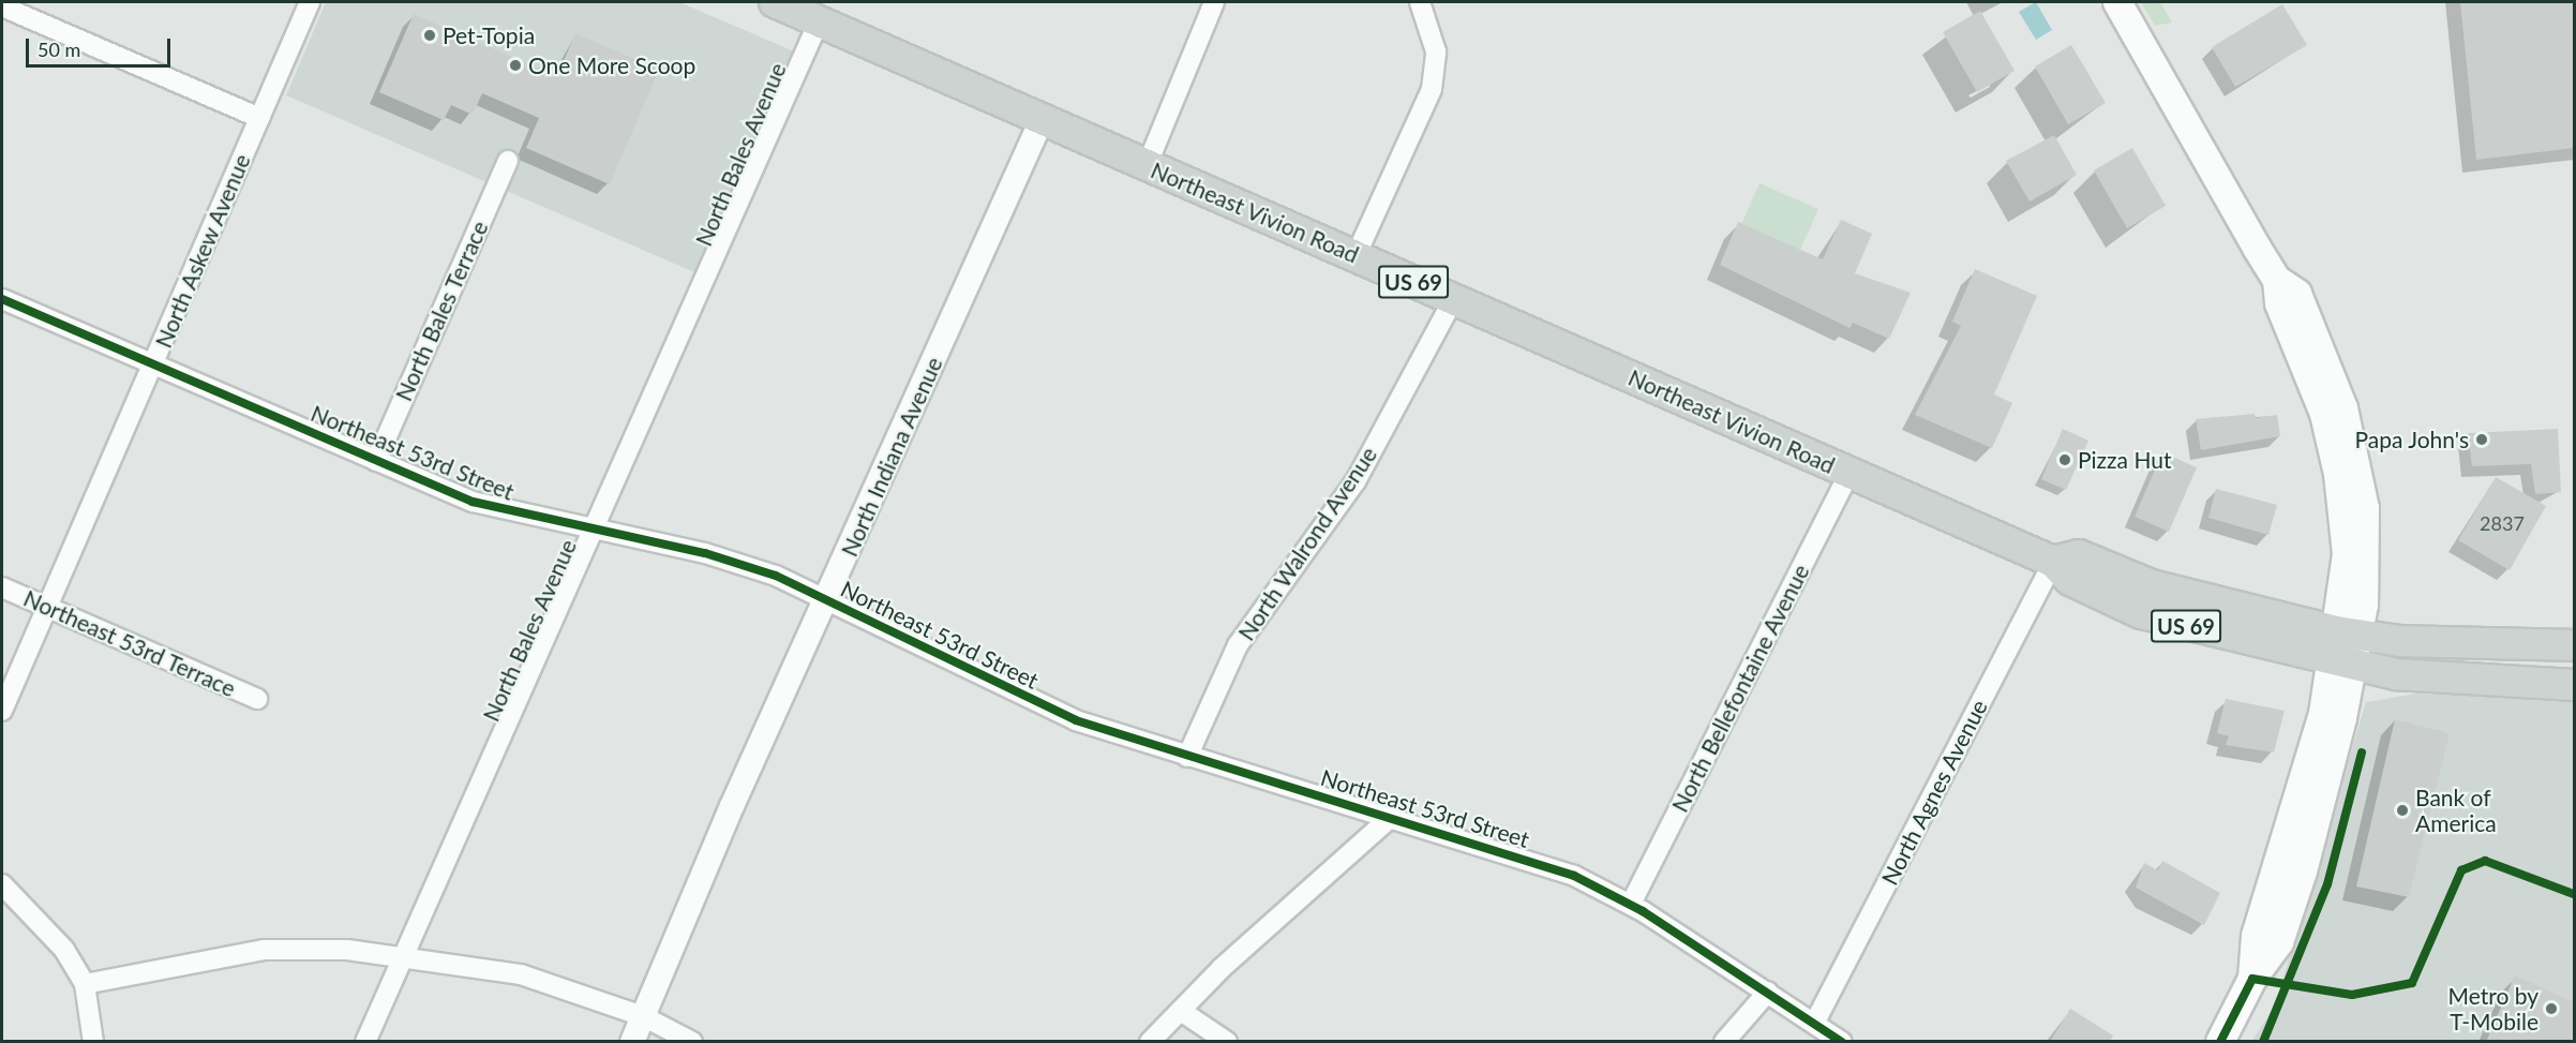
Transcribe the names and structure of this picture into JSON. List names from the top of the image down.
{
  "streets": {
    "main road": ["Northeast Vivion Road", "US 69"],
    "street": [
      "North Bales Avenue",
      "North Askew Avenue",
      "North Bales Terrace",
      "Northeast 53rd Street",
      "North Indiana Avenue",
      "North Walrond Avenue",
      "Northeast 53rd Terrace",
      "North Bellefontaine Avenue",
      "North Agnes Avenue"
    ]
  },
  "crossings": [
    ["North Bales Avenue", "Northeast Vivion Road"],
    ["North Bales Avenue", "Northeast 53rd Street"],
    ["Northeast Vivion Road", "US 69"],
    ["Northeast Vivion Road", "North Indiana Avenue"],
    ["Northeast Vivion Road", "North Walrond Avenue"],
    ["Northeast Vivion Road", "North Bellefontaine Avenue"],
    ["Northeast Vivion Road", "North Agnes Avenue"],
    ["North Askew Avenue", "Northeast 53rd Street"],
    ["North Askew Avenue", "Northeast 53rd Terrace"],
    ["US 69", "North Agnes Avenue"],
    ["North Bales Terrace", "Northeast 53rd Street"],
    ["Northeast 53rd Street", "North Indiana Avenue"],
    ["Northeast 53rd Street", "North Walrond Avenue"],
    ["Northeast 53rd Street", "North Bellefontaine Avenue"],
    ["Northeast 53rd Street", "North Agnes Avenue"]
  ],
  "places": [
    "Pet-Topia",
    "One More Scoop",
    "Papa John's",
    "Pizza Hut",
    "Bank of America",
    "Metro by T-Mobile"
  ],
  "house_numbers": ["2837"],
  "scale_bar": "50 m"
}
